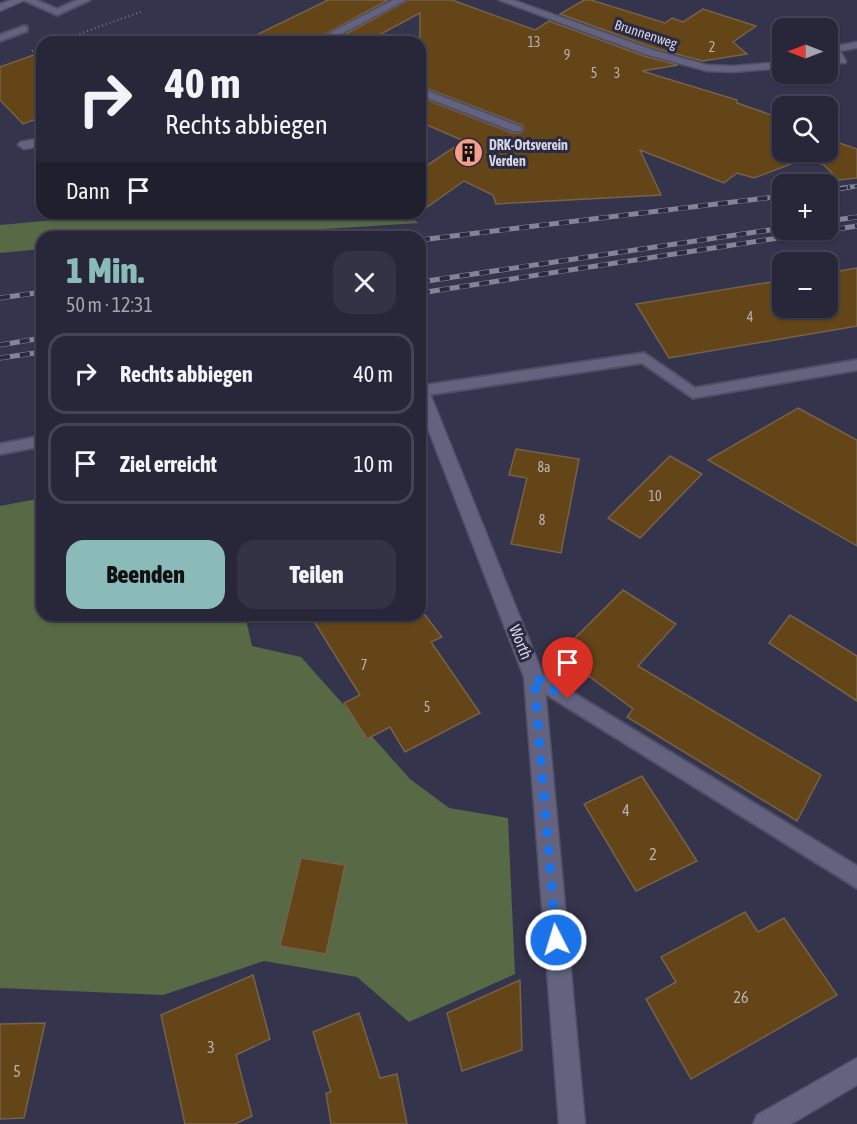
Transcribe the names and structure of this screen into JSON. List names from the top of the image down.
{
  "streets": {
    "street": ["Brunnenweg", "Worth"]
  },
  "places": {
    "building": ["DRK-Ortsverein Verden"]
  },
  "house_numbers": [
    "13",
    "2",
    "9",
    "5",
    "3",
    "4",
    "8a",
    "10",
    "8",
    "7",
    "5",
    "4",
    "2",
    "26",
    "3",
    "5"
  ],
  "north": "left",
  "page": {
    "map_buttons": ["+", "−"],
    "turn": ["40 m", "Rechts abbiegen"],
    "then": "Dann",
    "heading": ["1 Min.", "50 m · 12:31"],
    "list": [
      {
        "name": "Rechts abbiegen",
        "value": "40 m"
      },
      {
        "name": "Ziel erreicht",
        "value": "10 m"
      }
    ],
    "buttons": ["Beenden", "Teilen"]
  }
}
